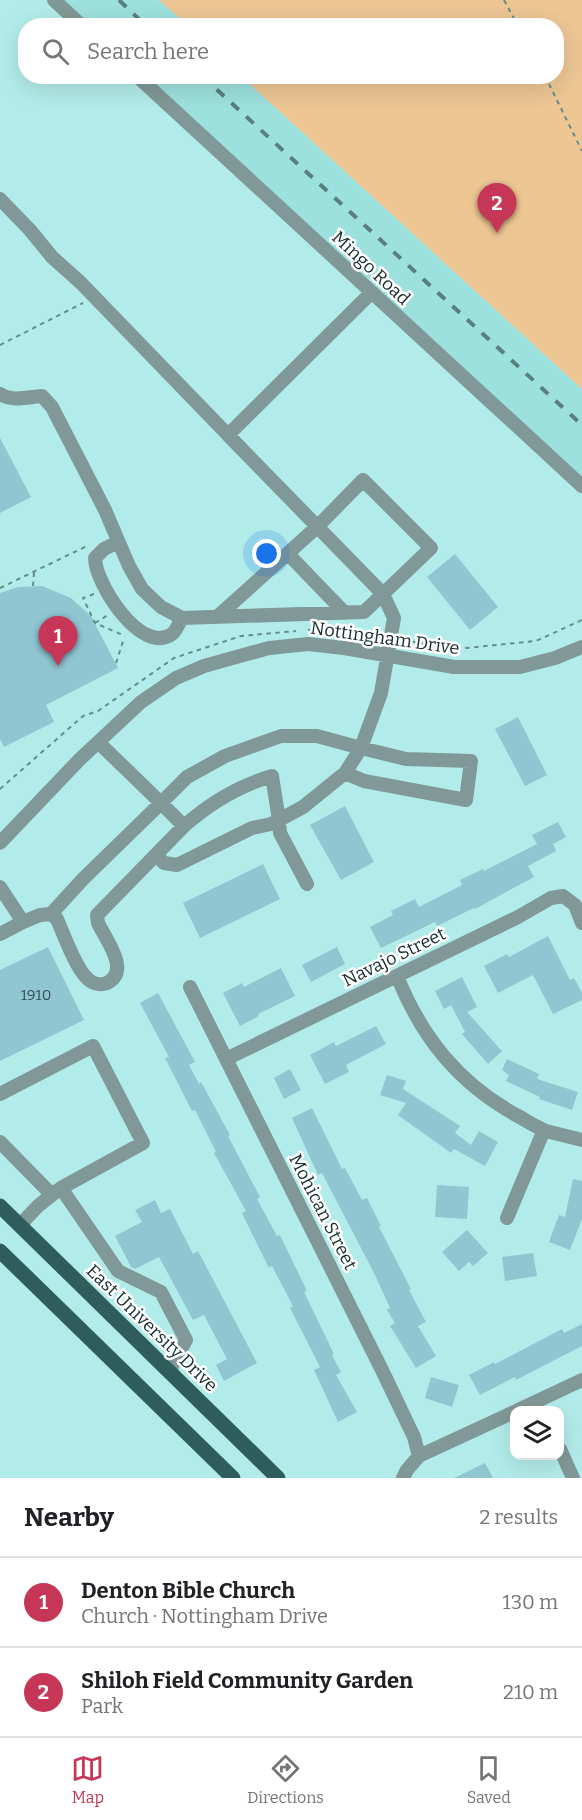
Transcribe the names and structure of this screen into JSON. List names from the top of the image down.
{
  "streets": {
    "main road": ["East University Drive"],
    "street": [
      "Mingo Road",
      "Nottingham Drive",
      "Navajo Street",
      "Mohican Street"
    ]
  },
  "crossings": [
    ["Navajo Street", "Mohican Street"]
  ],
  "house_numbers": ["1910"],
  "page": {
    "search": "Search here",
    "pins": ["2", "1"],
    "heading": ["Nearby", "2 results"],
    "list": [
      {
        "mark": "1",
        "name": "Denton Bible Church",
        "note": "Church · Nottingham Drive",
        "value": "130 m"
      },
      {
        "mark": "2",
        "name": "Shiloh Field Community Garden",
        "note": "Park",
        "value": "210 m"
      }
    ],
    "nav": ["Map", "Directions", "Saved"]
  }
}
